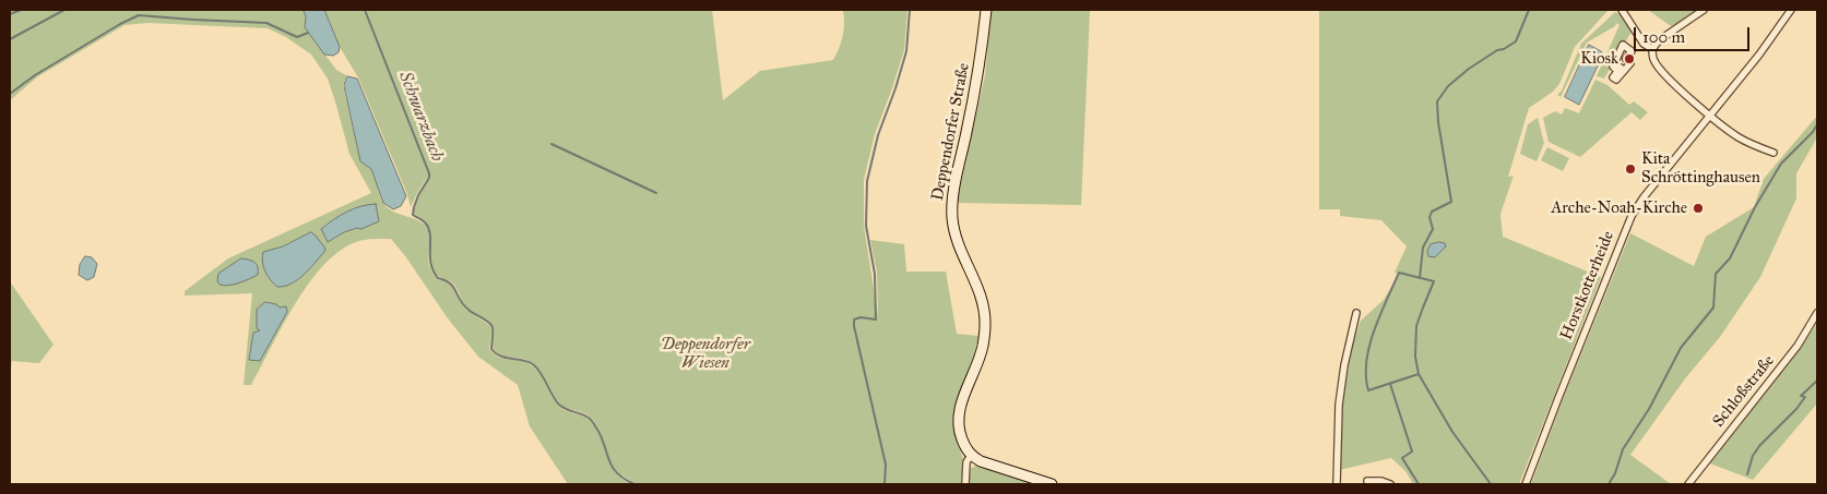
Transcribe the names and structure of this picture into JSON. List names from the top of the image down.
{
  "streets": {
    "street": ["Deppendorfer Straße", "Horstkotterheide", "Schloßstraße"]
  },
  "water": ["Schwarzbach"],
  "parks": ["Deppendorfer Wiesen"],
  "places": ["Kiosk", "Kita Schröttinghausen", "Arche-Noah-Kirche"],
  "scale_bar": "100 m"
}
